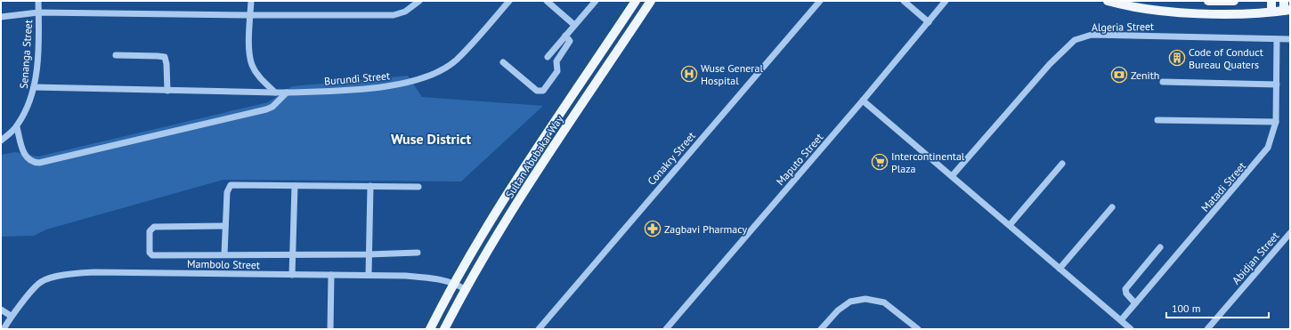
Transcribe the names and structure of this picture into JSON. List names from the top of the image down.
{
  "streets": {
    "main road": ["Sultan Abubakar Way"],
    "street": [
      "Algeria Street",
      "Senanga Street",
      "Burundi Street",
      "Conakry Street",
      "Maputo Street",
      "Matadi Street",
      "Abidjan Street",
      "Mambolo Street"
    ]
  },
  "crossings": [
    ["Algeria Street", "Matadi Street"],
    ["Senanga Street", "Burundi Street"],
    ["Sultan Abubakar Way", "Mambolo Street"]
  ],
  "districts": ["Wuse District"],
  "places": {
    "building": ["Code of Conduct Bureau Quaters"],
    "hospital": ["Wuse General Hospital"],
    "bank": ["Zenith"],
    "supermarket": ["Intercontinental Plaza"],
    "pharmacy": ["Zagbavi Pharmacy"]
  },
  "scale_bar": "100 m"
}
